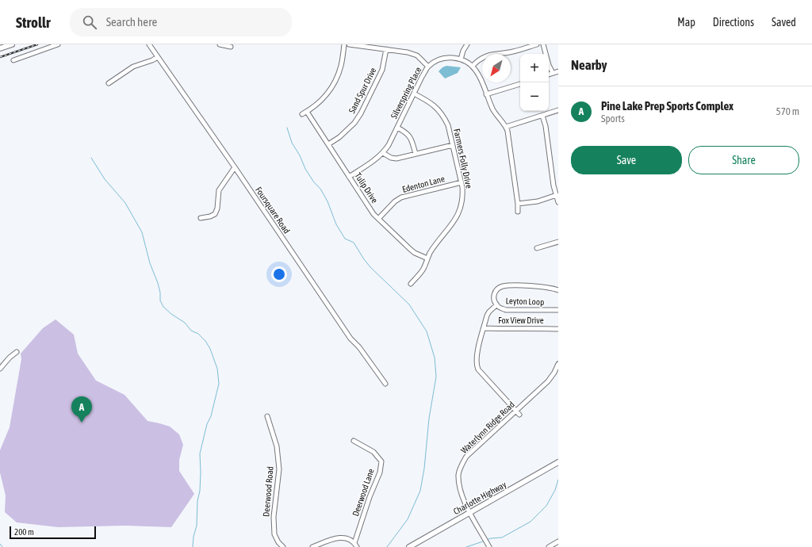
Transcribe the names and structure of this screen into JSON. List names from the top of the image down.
{
  "streets": {
    "main road": ["Charlotte Highway"],
    "street": [
      "Sand Spur Drive",
      "Silverspring Place",
      "Farmers Folly Drive",
      "Edenton Lane",
      "Tulip Drive",
      "Foursquare Road",
      "Leyton Loop",
      "Fox View Drive",
      "Waterlynn Ridge Road",
      "Deerwood Road",
      "Deerwood Lane"
    ]
  },
  "crossings": [
    ["Sand Spur Drive", "Tulip Drive"],
    ["Silverspring Place", "Farmers Folly Drive"],
    ["Silverspring Place", "Tulip Drive"],
    ["Farmers Folly Drive", "Edenton Lane"],
    ["Farmers Folly Drive", "Tulip Drive"],
    ["Edenton Lane", "Tulip Drive"],
    ["Waterlynn Ridge Road", "Charlotte Highway"]
  ],
  "scale_bar": "200 m",
  "north": "bottom left",
  "page": {
    "header": "Strollr",
    "search": "Search here",
    "nav": ["Map", "Directions", "Saved"],
    "heading": "Nearby",
    "map_buttons": ["+", "−"],
    "list": [
      {
        "mark": "A",
        "name": "Pine Lake Prep Sports Complex",
        "note": "Sports",
        "value": "570 m"
      }
    ],
    "buttons": ["Save", "Share"],
    "pins": "A",
    "scale": "200 m"
  }
}
